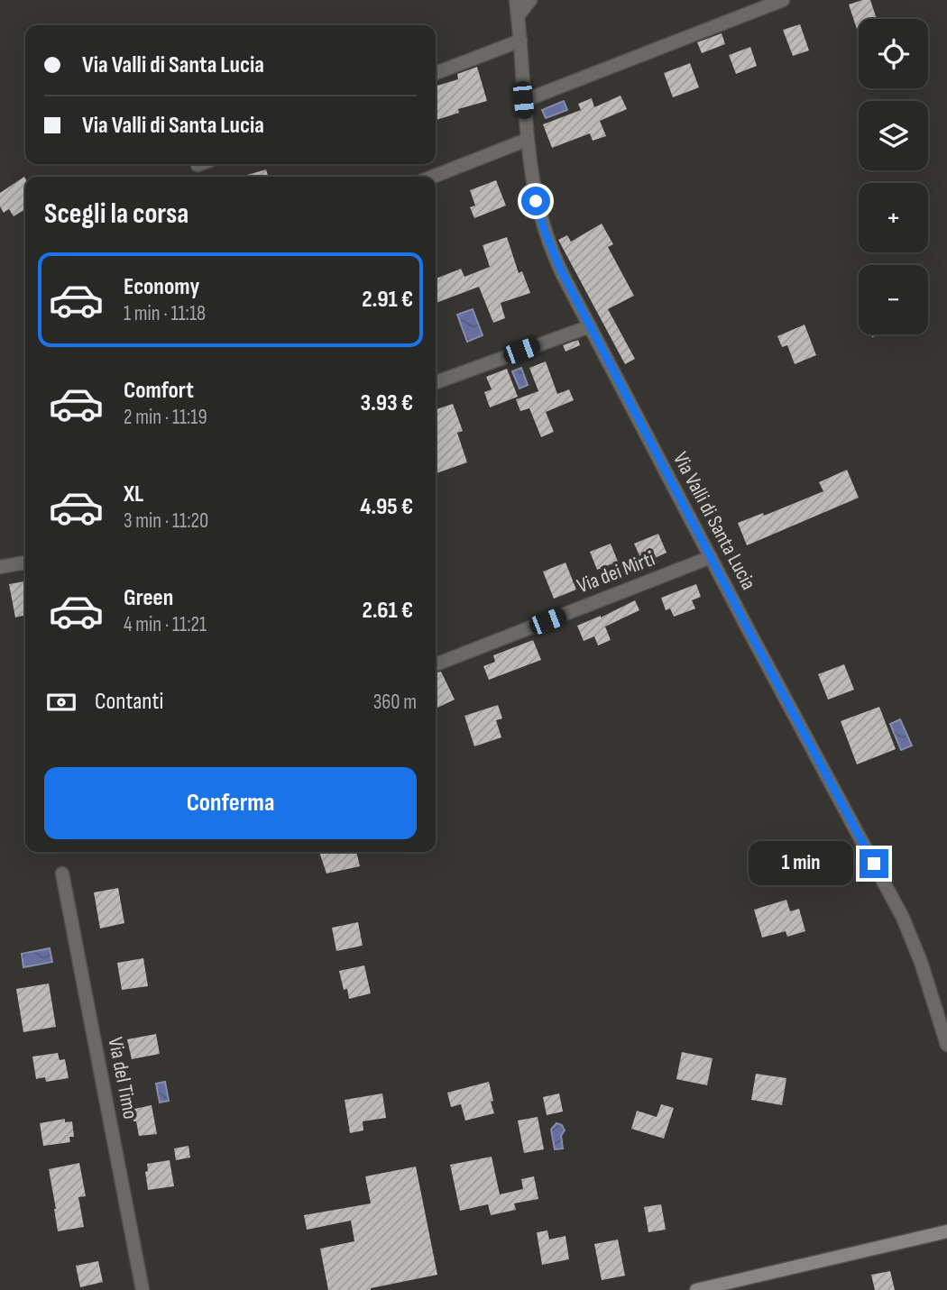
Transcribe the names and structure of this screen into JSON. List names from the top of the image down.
{
  "streets": {
    "street": ["Via Valli di Santa Lucia", "Via dei Mirti", "Via del Timo"]
  },
  "crossings": [
    ["Via Valli di Santa Lucia", "Via dei Mirti"]
  ],
  "page": {
    "map_buttons": ["+", "−"],
    "banner": ["Via Valli di Santa Lucia", "Via Valli di Santa Lucia"],
    "heading": "Scegli la corsa",
    "list": [
      {
        "name": "Economy",
        "note": "1 min · 11:18",
        "value": "2.91 €"
      },
      {
        "name": "Comfort",
        "note": "2 min · 11:19",
        "value": "3.93 €"
      },
      {
        "name": "XL",
        "note": "3 min · 11:20",
        "value": "4.95 €"
      },
      {
        "name": "Green",
        "note": "4 min · 11:21",
        "value": "2.61 €"
      }
    ],
    "pay": ["Contanti", "360 m"],
    "buttons": "Conferma",
    "bubble": "1 min"
  }
}
